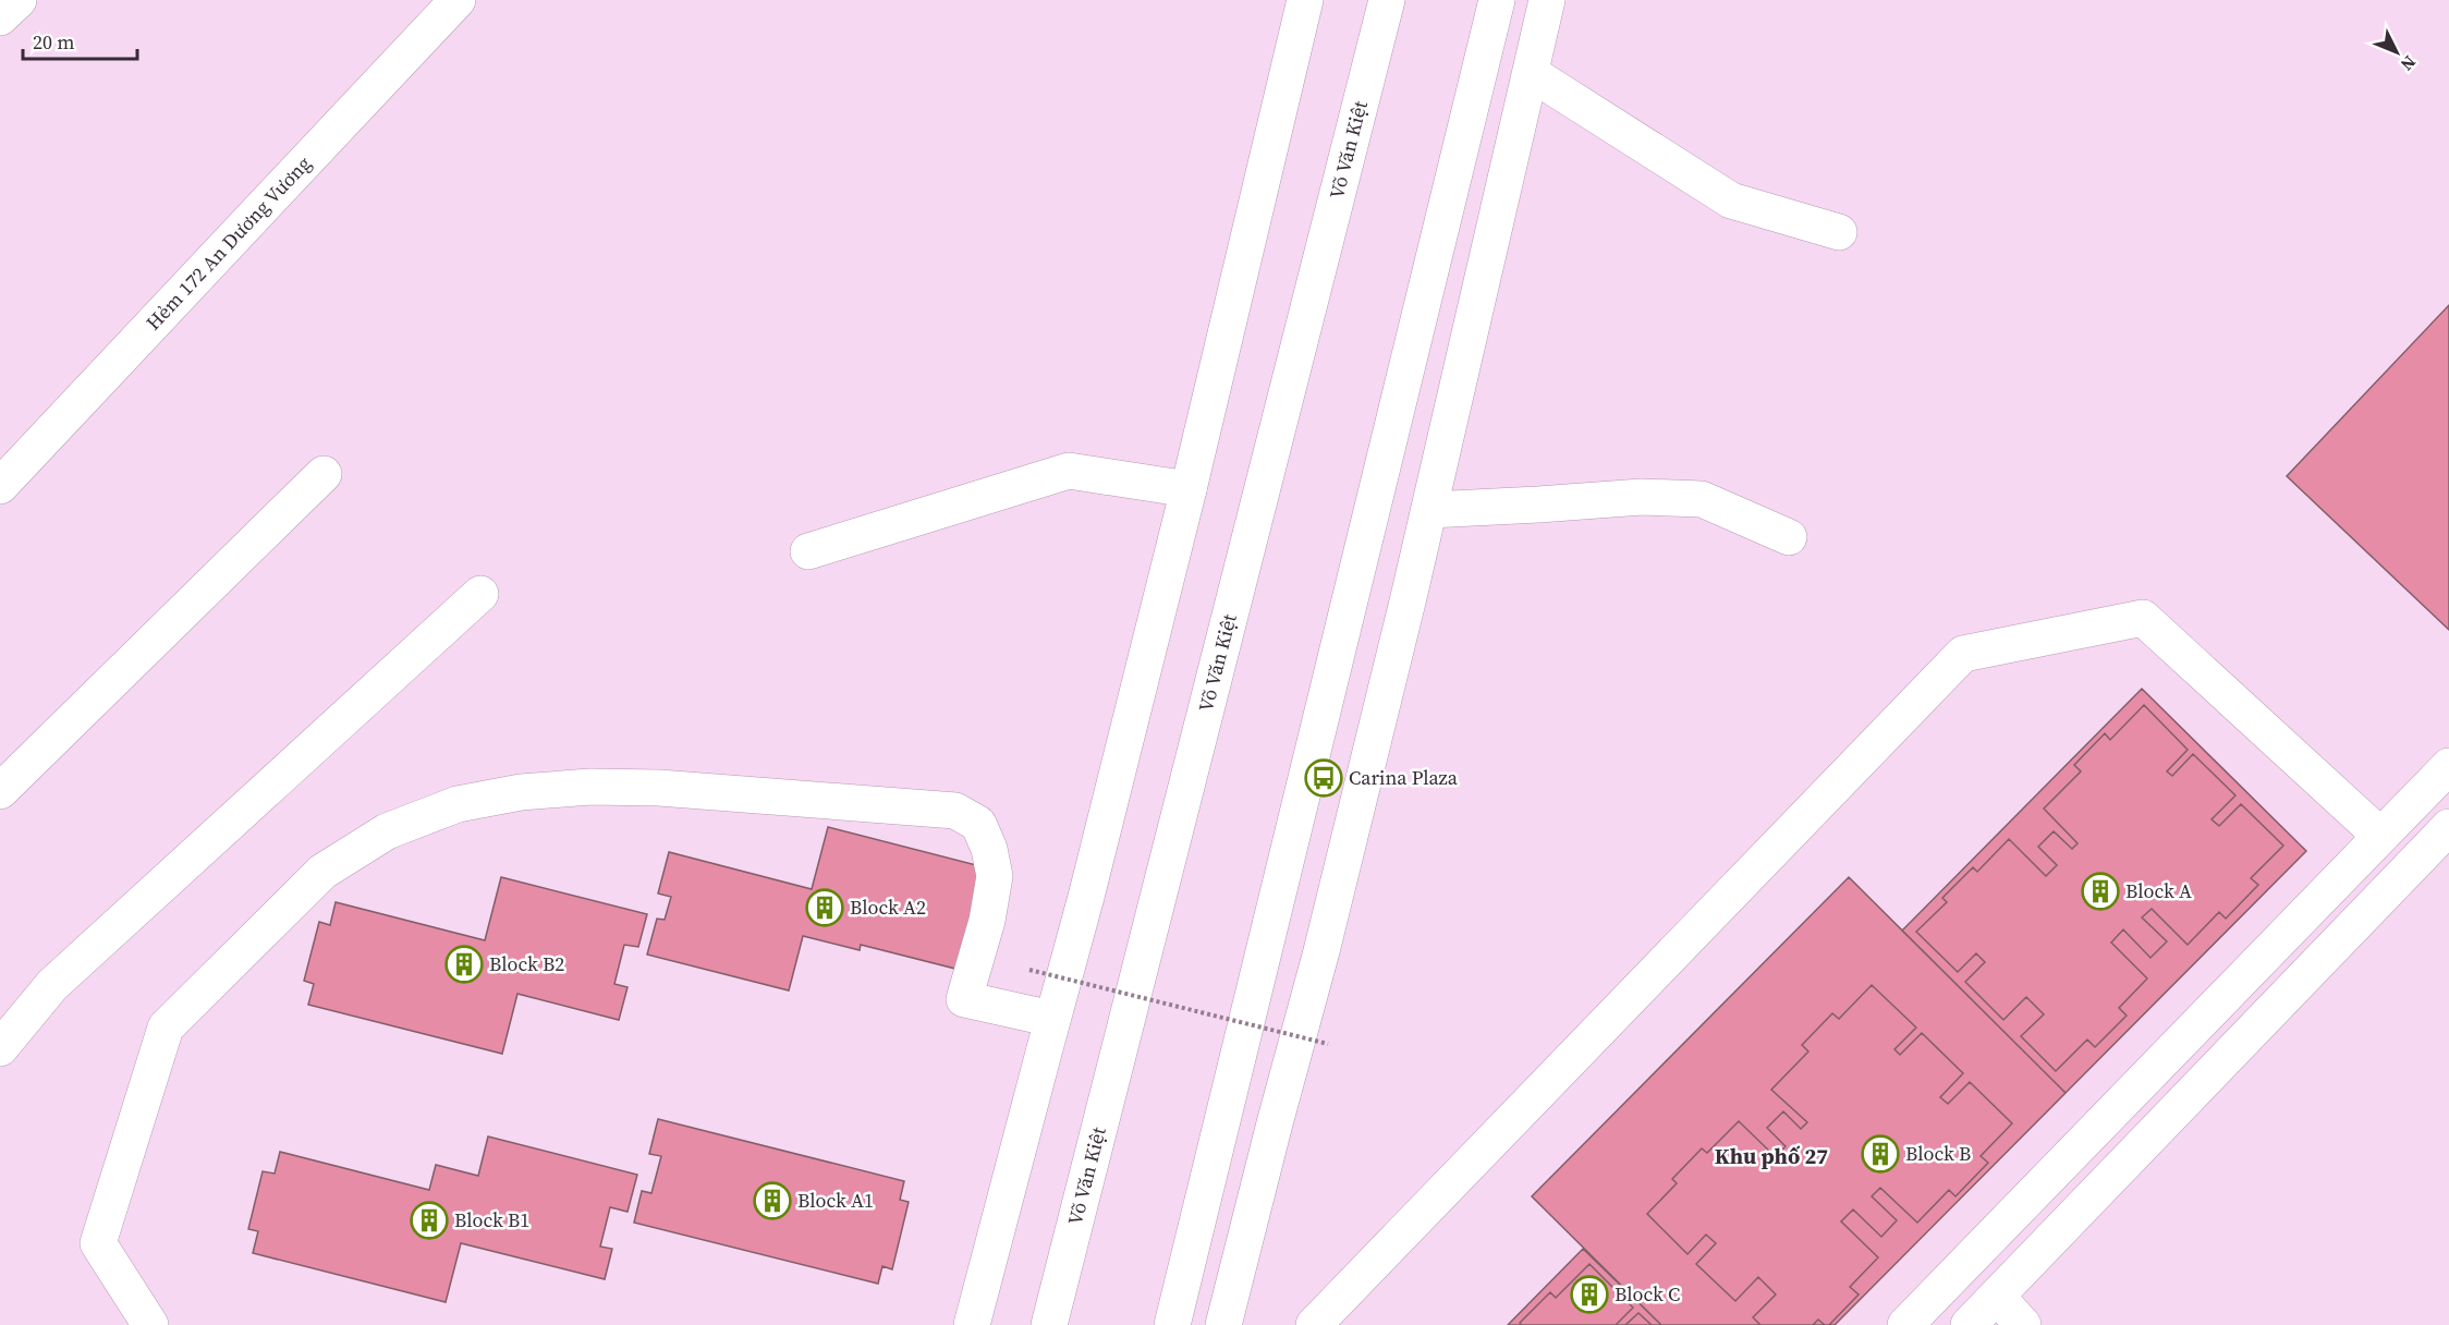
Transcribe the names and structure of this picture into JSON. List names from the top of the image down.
{
  "streets": {
    "main road": ["Võ Văn Kiệt", "Hẻm 172 An Dương Vương"]
  },
  "districts": ["Khu phố 27"],
  "places": {
    "bus stop": ["Carina Plaza"],
    "building": [
      "Block A",
      "Block A2",
      "Block B2",
      "Block B",
      "Block A1",
      "Block B1",
      "Block C"
    ]
  },
  "scale_bar": "20 m",
  "north": "bottom right"
}
